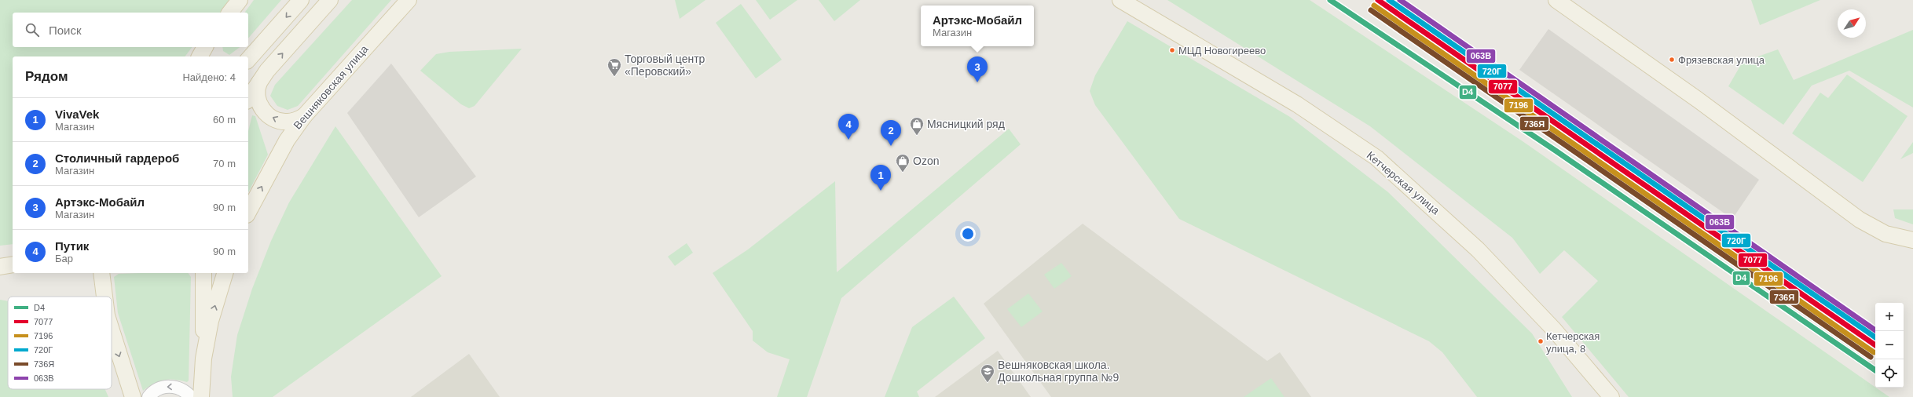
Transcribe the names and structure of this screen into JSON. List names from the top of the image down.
{
  "streets": {
    "main road": ["Вешняковская улица", "Кетчерская улица"]
  },
  "one_way": ["Вешняковская улица"],
  "places": {
    "other": ["МЦД Новогиреево", "Фрязевская улица", "Кетчерская улица, 8"],
    "supermarket": ["Торговый центр «Перовский»"],
    "shop": ["Мясницкий ряд", "Ozon"],
    "school or university": ["Вешняковская школа. Дошкольная группа №9"]
  },
  "lines": [
    "transit line D4",
    "transit line 7077",
    "transit line 720Г",
    "transit line 063В",
    "transit line 7196",
    "transit line 736Я"
  ],
  "legend": [
    "D4",
    "7077",
    "7196",
    "720Г",
    "736Я",
    "063В"
  ],
  "north": "top right",
  "page": {
    "popup": ["Артэкс-Мобайл", "Магазин"],
    "search": "Поиск",
    "pins": [
      "3",
      "4",
      "2",
      "1"
    ],
    "heading": ["Рядом", "Найдено: 4"],
    "list": [
      {
        "mark": "1",
        "name": "VivaVek",
        "note": "Магазин",
        "value": "60 m"
      },
      {
        "mark": "2",
        "name": "Столичный гардероб",
        "note": "Магазин",
        "value": "70 m"
      },
      {
        "mark": "3",
        "name": "Артэкс-Мобайл",
        "note": "Магазин",
        "value": "90 m"
      },
      {
        "mark": "4",
        "name": "Путик",
        "note": "Бар",
        "value": "90 m"
      }
    ],
    "map_buttons": ["+", "−"]
  }
}
